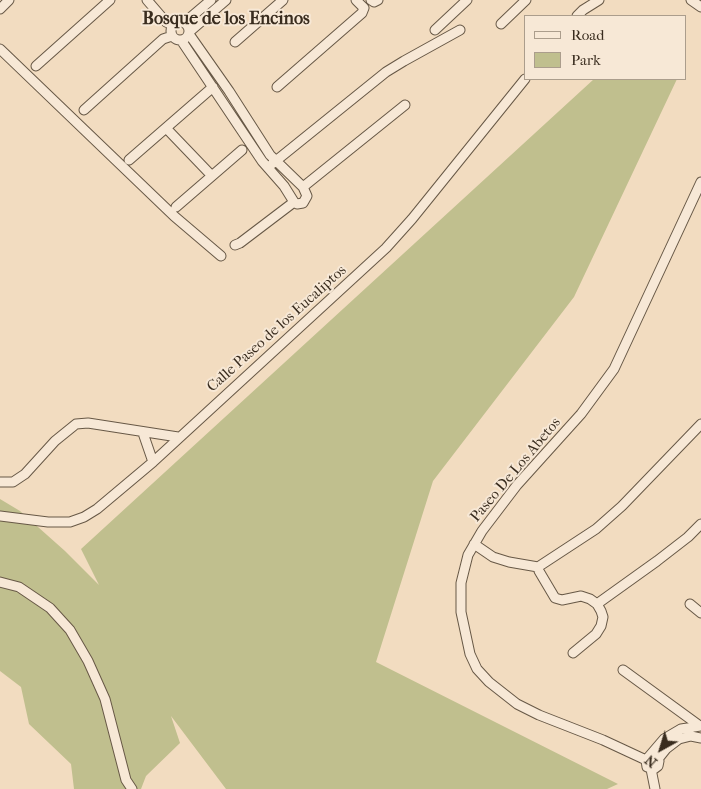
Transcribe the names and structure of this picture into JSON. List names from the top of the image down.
{
  "streets": {
    "street": ["Calle Paseo de los Eucaliptos", "Paseo De Los Abetos"]
  },
  "districts": ["Bosque de los Encinos"],
  "legend": ["Road", "Park"],
  "north": "bottom left"
}
